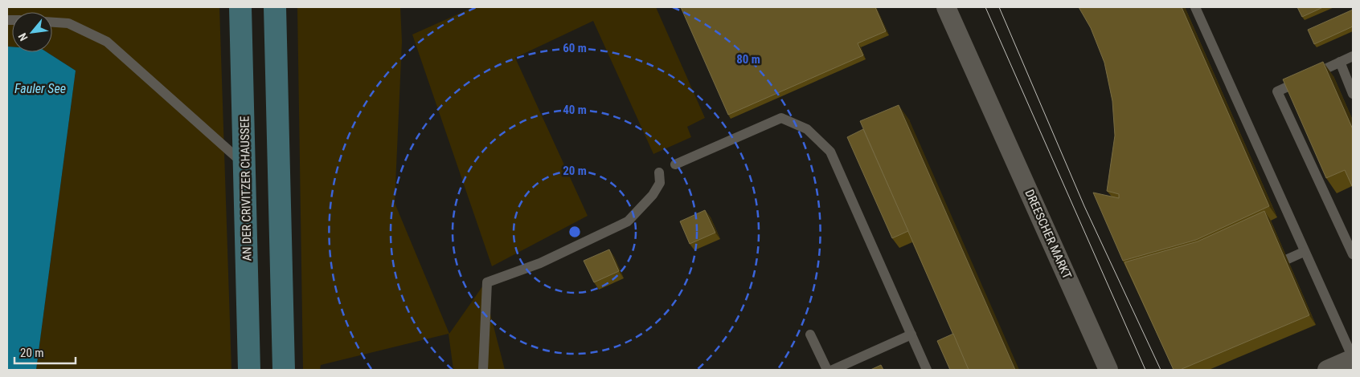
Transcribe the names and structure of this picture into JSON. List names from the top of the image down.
{
  "streets": {
    "street": ["AN DER CRIVITZER CHAUSSEE", "DREESCHER MARKT"]
  },
  "water": ["Fauler See"],
  "scale_bar": "20 m",
  "north": "bottom left",
  "rings": [
    "60 m",
    "80 m",
    "40 m",
    "20 m"
  ]
}
